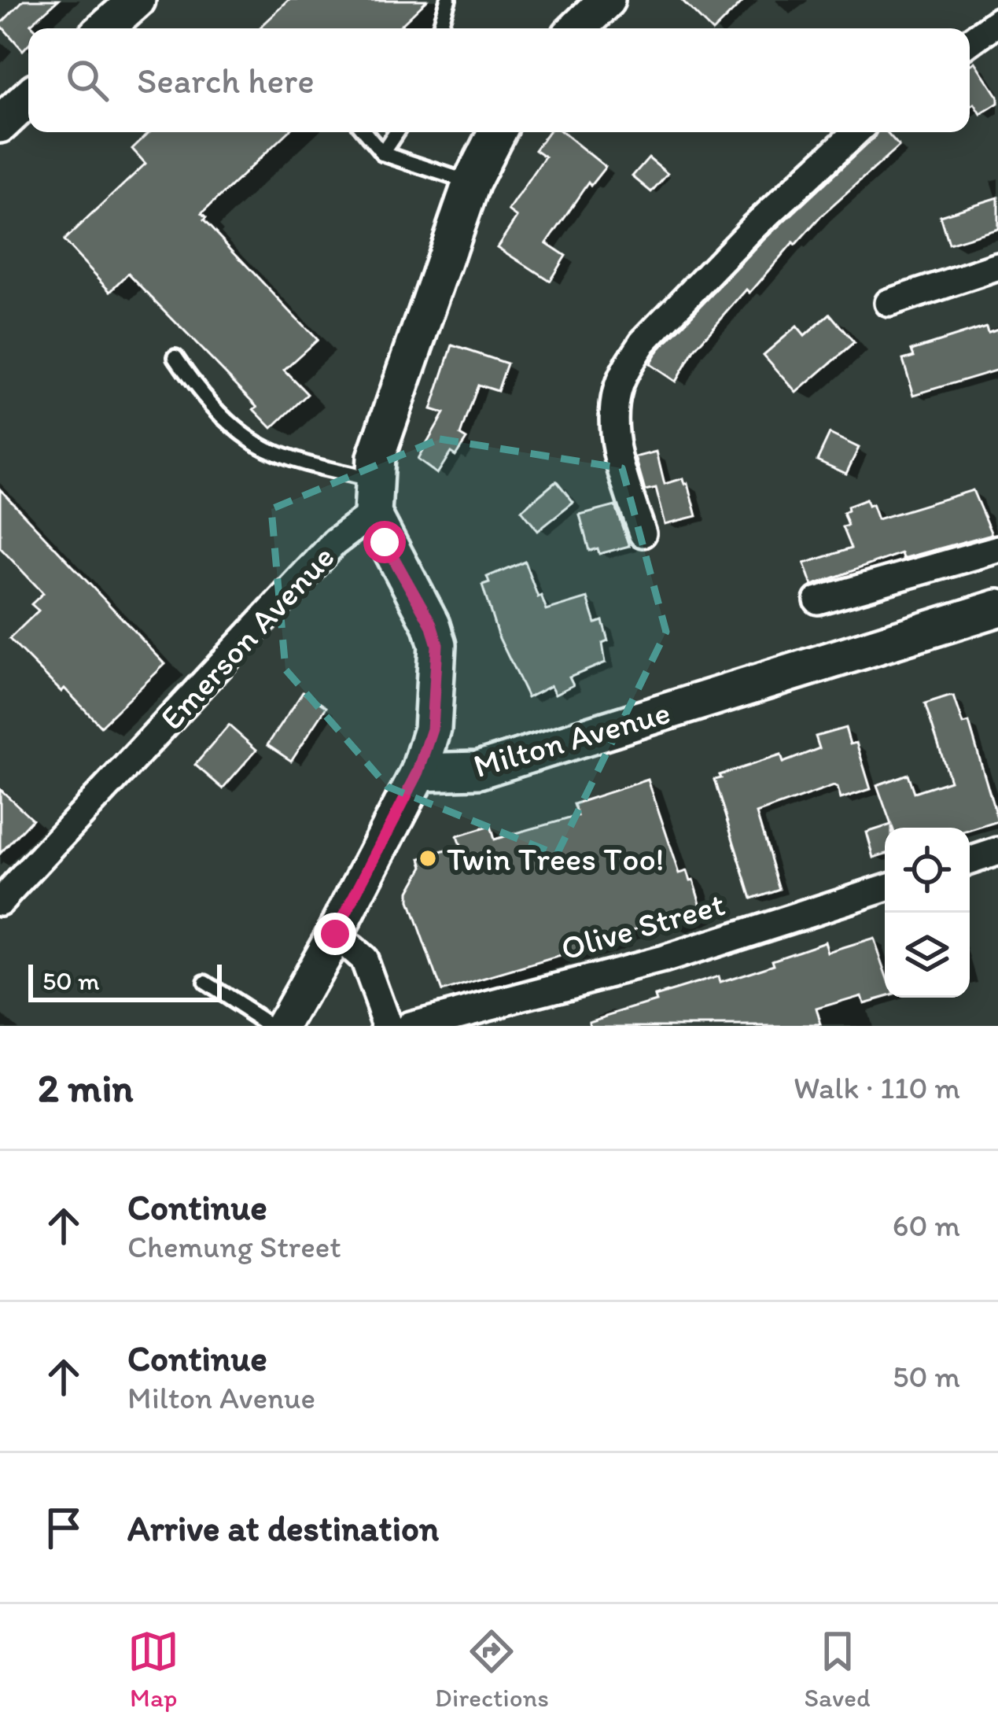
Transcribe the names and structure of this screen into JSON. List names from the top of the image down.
{
  "streets": {
    "street": ["Emerson Avenue", "Milton Avenue", "Olive Street"]
  },
  "places": ["Twin Trees Too!"],
  "scale_bar": "50 m",
  "page": {
    "search": "Search here",
    "scale": "50 m",
    "heading": ["2 min", "Walk · 110 m"],
    "list": [
      ["Continue", "Chemung Street", "60 m"],
      ["Continue", "Milton Avenue", "50 m"],
      "Arrive at destination"
    ],
    "nav": ["Map", "Directions", "Saved"]
  }
}
